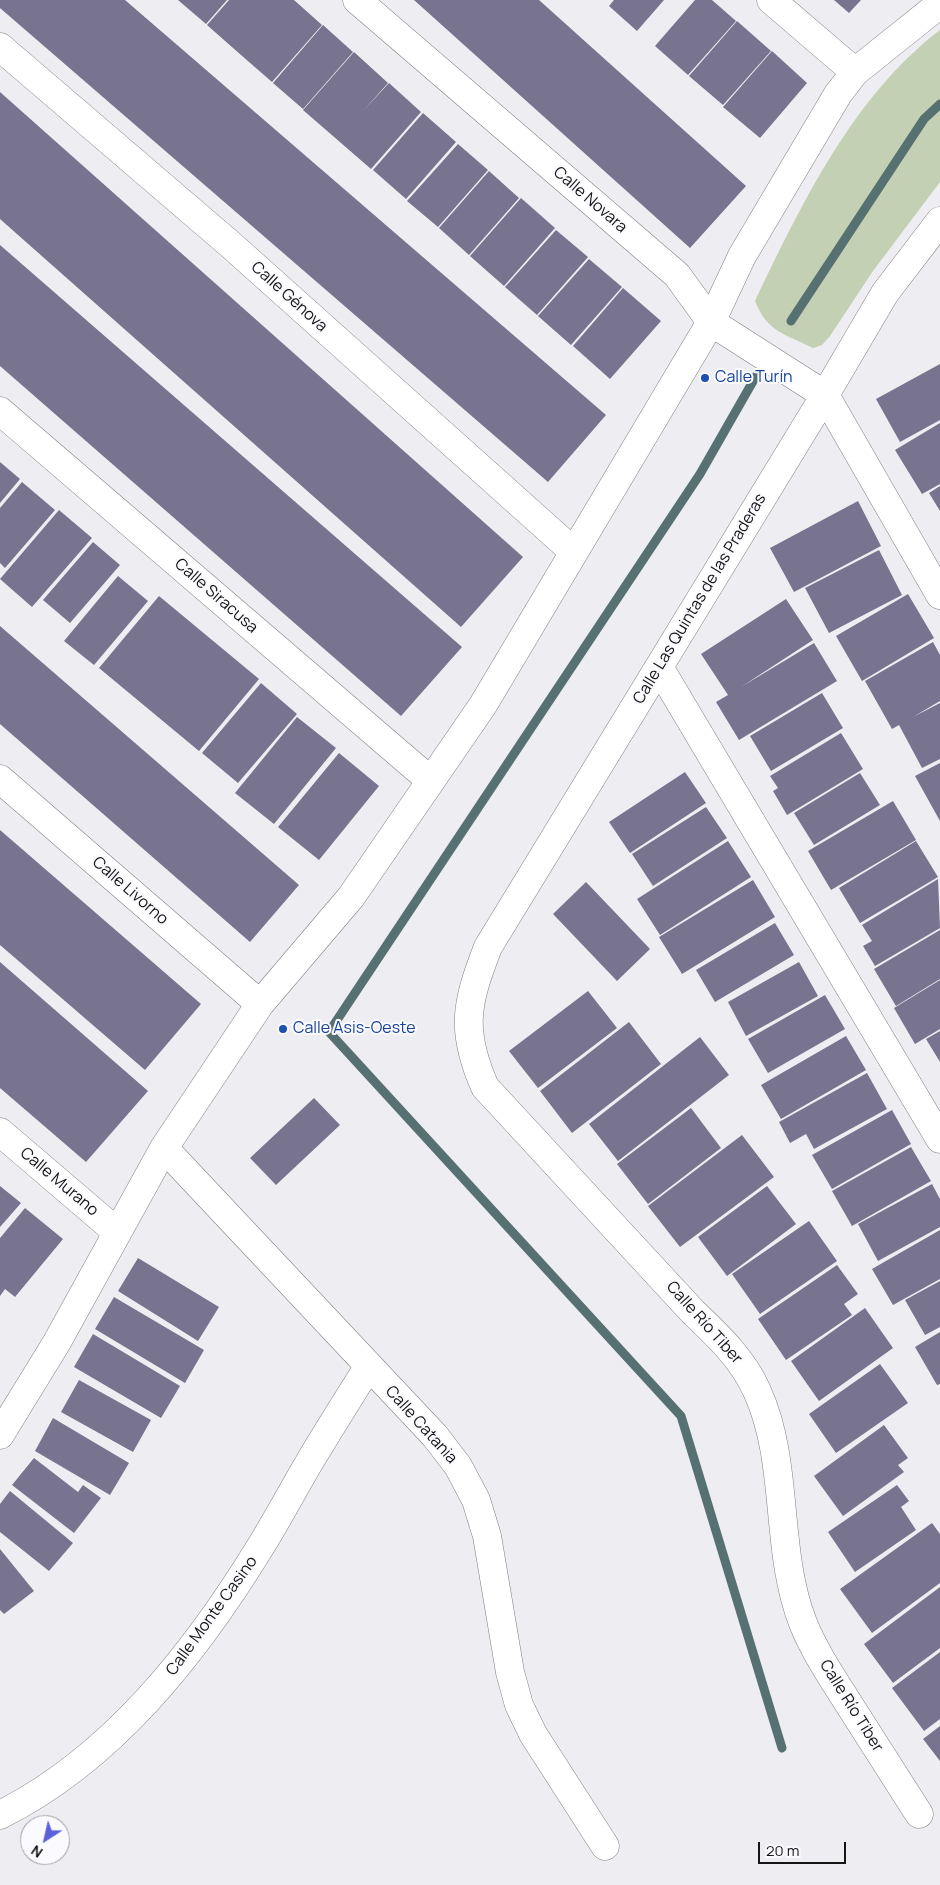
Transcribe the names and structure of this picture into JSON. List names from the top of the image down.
{
  "streets": {
    "street": [
      "Calle Novara",
      "Calle Génova",
      "Calle Siracusa",
      "Calle Las Quintas de las Praderas",
      "Calle Livorno",
      "Calle Murano",
      "Calle Río Tiber",
      "Calle Catania",
      "Calle Monte Casino"
    ]
  },
  "crossings": [
    ["Calle Novara", "Calle Las Quintas de las Praderas"],
    ["Calle Las Quintas de las Praderas", "Calle Río Tiber"],
    ["Calle Catania", "Calle Monte Casino"]
  ],
  "places": ["Calle Turín", "Calle Asis-Oeste"],
  "scale_bar": "20 m",
  "north": "bottom left"
}
